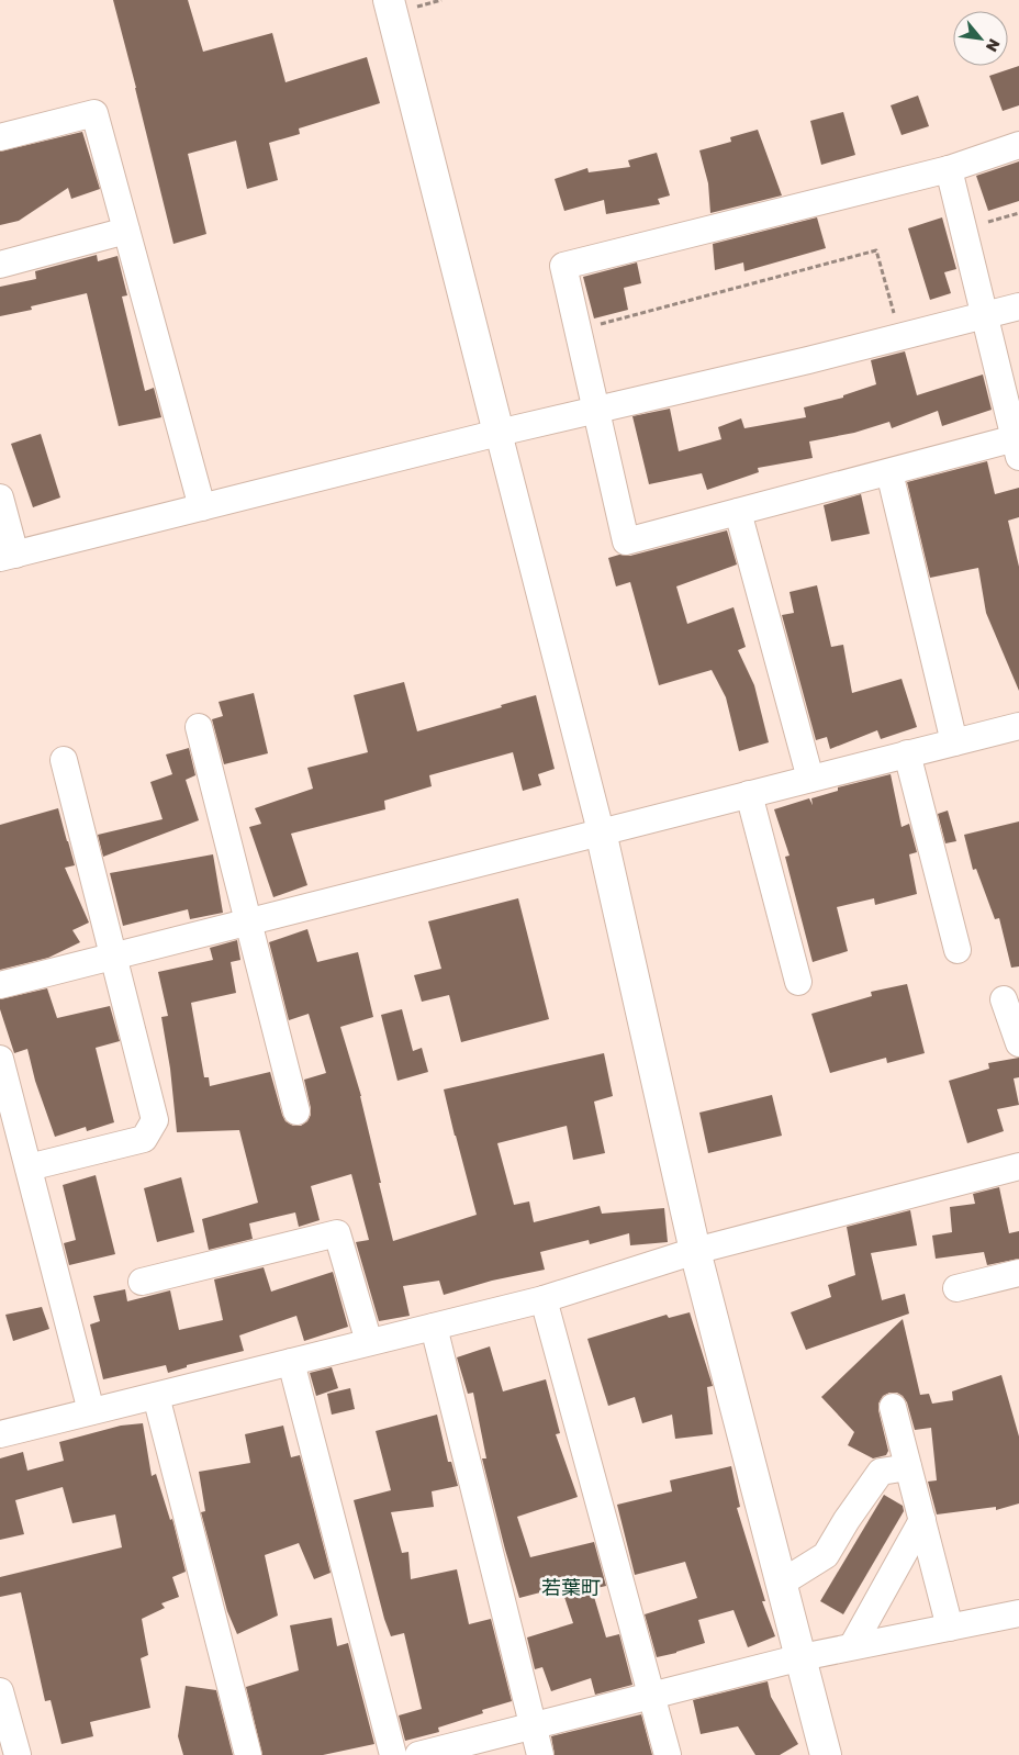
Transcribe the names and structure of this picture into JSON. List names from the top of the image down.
{
  "districts": ["若葉町"],
  "north": "bottom right"
}
